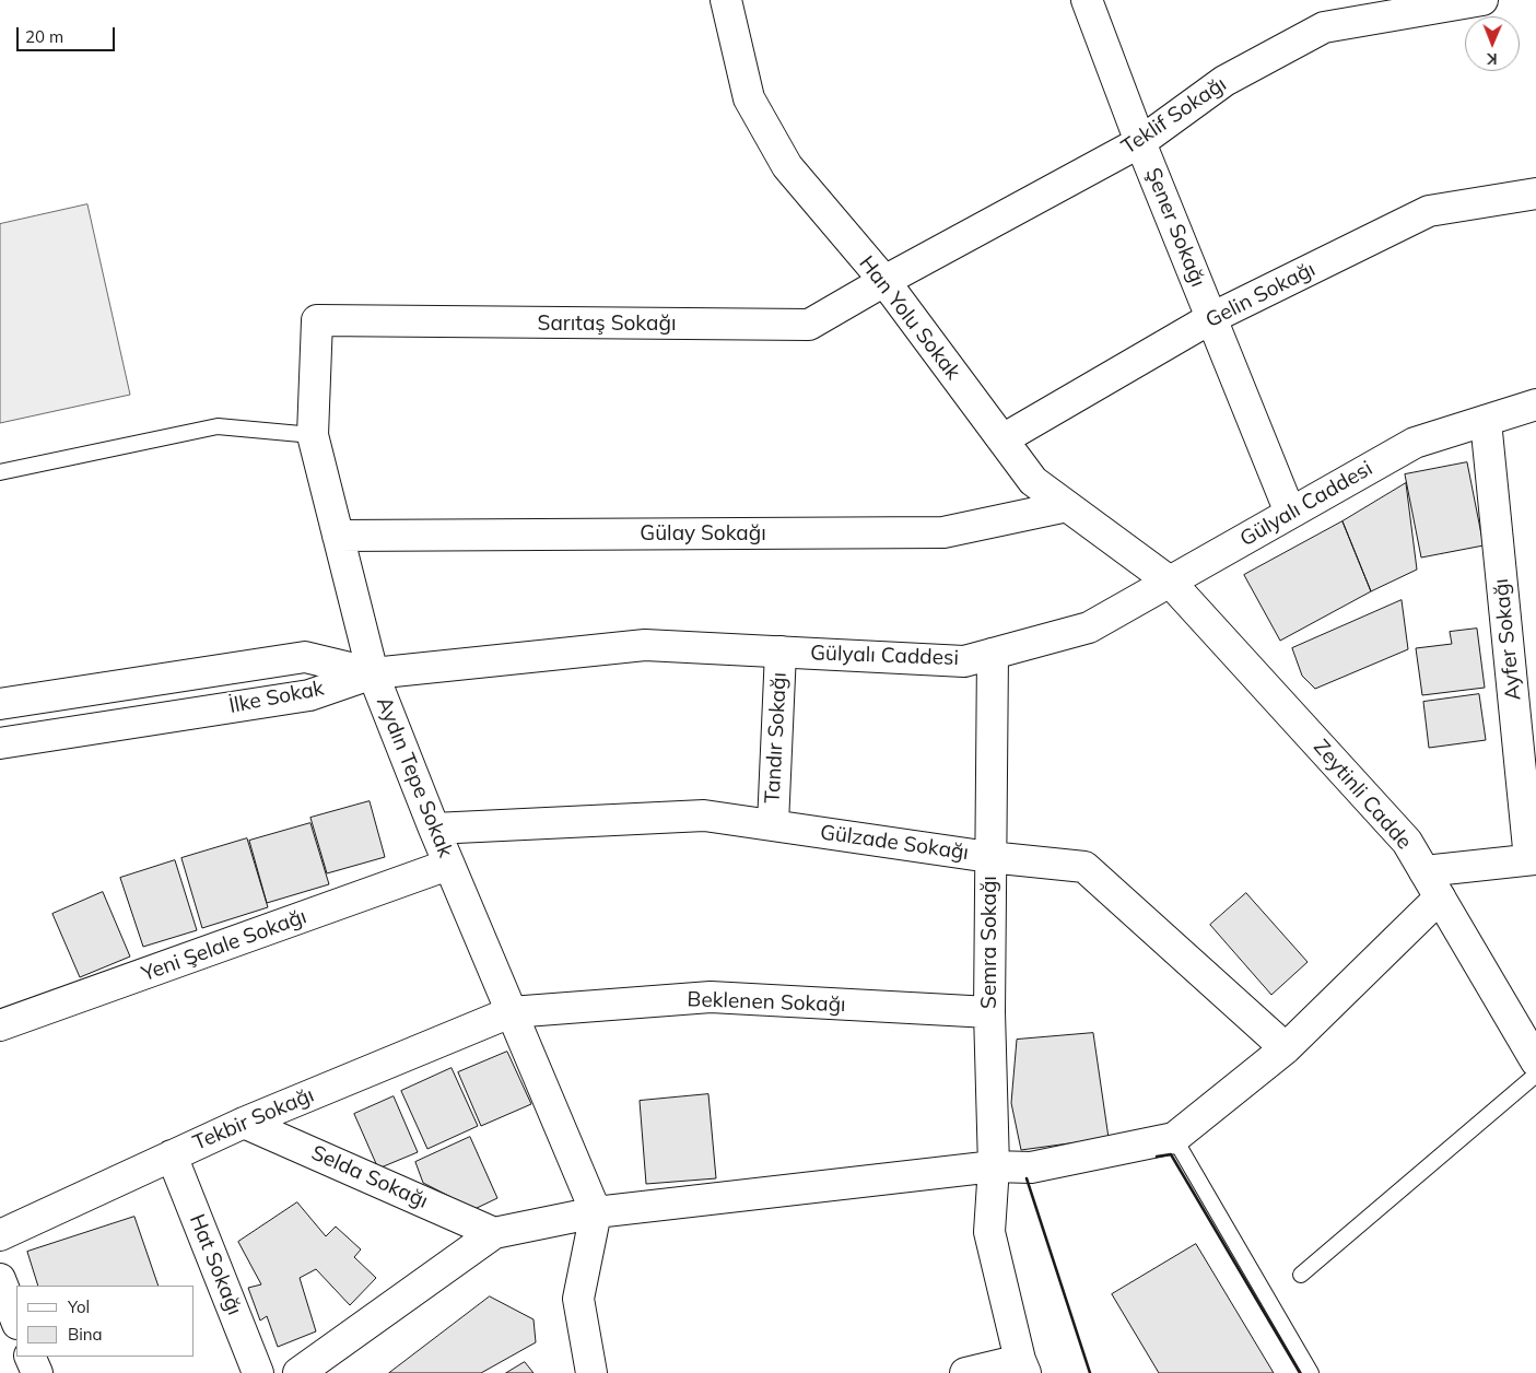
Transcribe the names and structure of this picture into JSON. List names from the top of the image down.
{
  "streets": {
    "street": [
      "Teklif Sokağı",
      "Şener Sokağı",
      "Gelin Sokağı",
      "Han Yolu Sokak",
      "Sarıtaş Sokağı",
      "Gülyalı Caddesi",
      "Gülay Sokağı",
      "Ayfer Sokağı",
      "İlke Sokak",
      "Tandır Sokağı",
      "Aydın Tepe Sokak",
      "Zeytinli Cadde",
      "Gülzade Sokağı",
      "Semra Sokağı",
      "Yeni Şelale Sokağı",
      "Beklenen Sokağı",
      "Tekbir Sokağı",
      "Selda Sokağı",
      "Hat Sokağı"
    ]
  },
  "crossings": [
    ["Teklif Sokağı", "Şener Sokağı"],
    ["Teklif Sokağı", "Han Yolu Sokak"],
    ["Teklif Sokağı", "Sarıtaş Sokağı"],
    ["Şener Sokağı", "Gelin Sokağı"],
    ["Şener Sokağı", "Gülyalı Caddesi"],
    ["Gelin Sokağı", "Han Yolu Sokak"],
    ["Han Yolu Sokak", "Sarıtaş Sokağı"],
    ["Han Yolu Sokak", "Gülyalı Caddesi"],
    ["Han Yolu Sokak", "Gülay Sokağı"],
    ["Han Yolu Sokak", "Zeytinli Cadde"],
    ["Sarıtaş Sokağı", "Aydın Tepe Sokak"],
    ["Gülyalı Caddesi", "Ayfer Sokağı"],
    ["Gülyalı Caddesi", "İlke Sokak"],
    ["Gülyalı Caddesi", "Tandır Sokağı"],
    ["Gülyalı Caddesi", "Aydın Tepe Sokak"],
    ["Gülyalı Caddesi", "Zeytinli Cadde"],
    ["Gülyalı Caddesi", "Semra Sokağı"],
    ["Gülay Sokağı", "Aydın Tepe Sokak"],
    ["İlke Sokak", "Aydın Tepe Sokak"],
    ["Tandır Sokağı", "Gülzade Sokağı"],
    ["Aydın Tepe Sokak", "Gülzade Sokağı"],
    ["Aydın Tepe Sokak", "Yeni Şelale Sokağı"],
    ["Aydın Tepe Sokak", "Beklenen Sokağı"],
    ["Aydın Tepe Sokak", "Tekbir Sokağı"],
    ["Gülzade Sokağı", "Semra Sokağı"],
    ["Semra Sokağı", "Beklenen Sokağı"],
    ["Beklenen Sokağı", "Tekbir Sokağı"],
    ["Tekbir Sokağı", "Selda Sokağı"],
    ["Tekbir Sokağı", "Hat Sokağı"]
  ],
  "legend": ["Yol", "Bina"],
  "scale_bar": "20 m",
  "north": "bottom"
}
